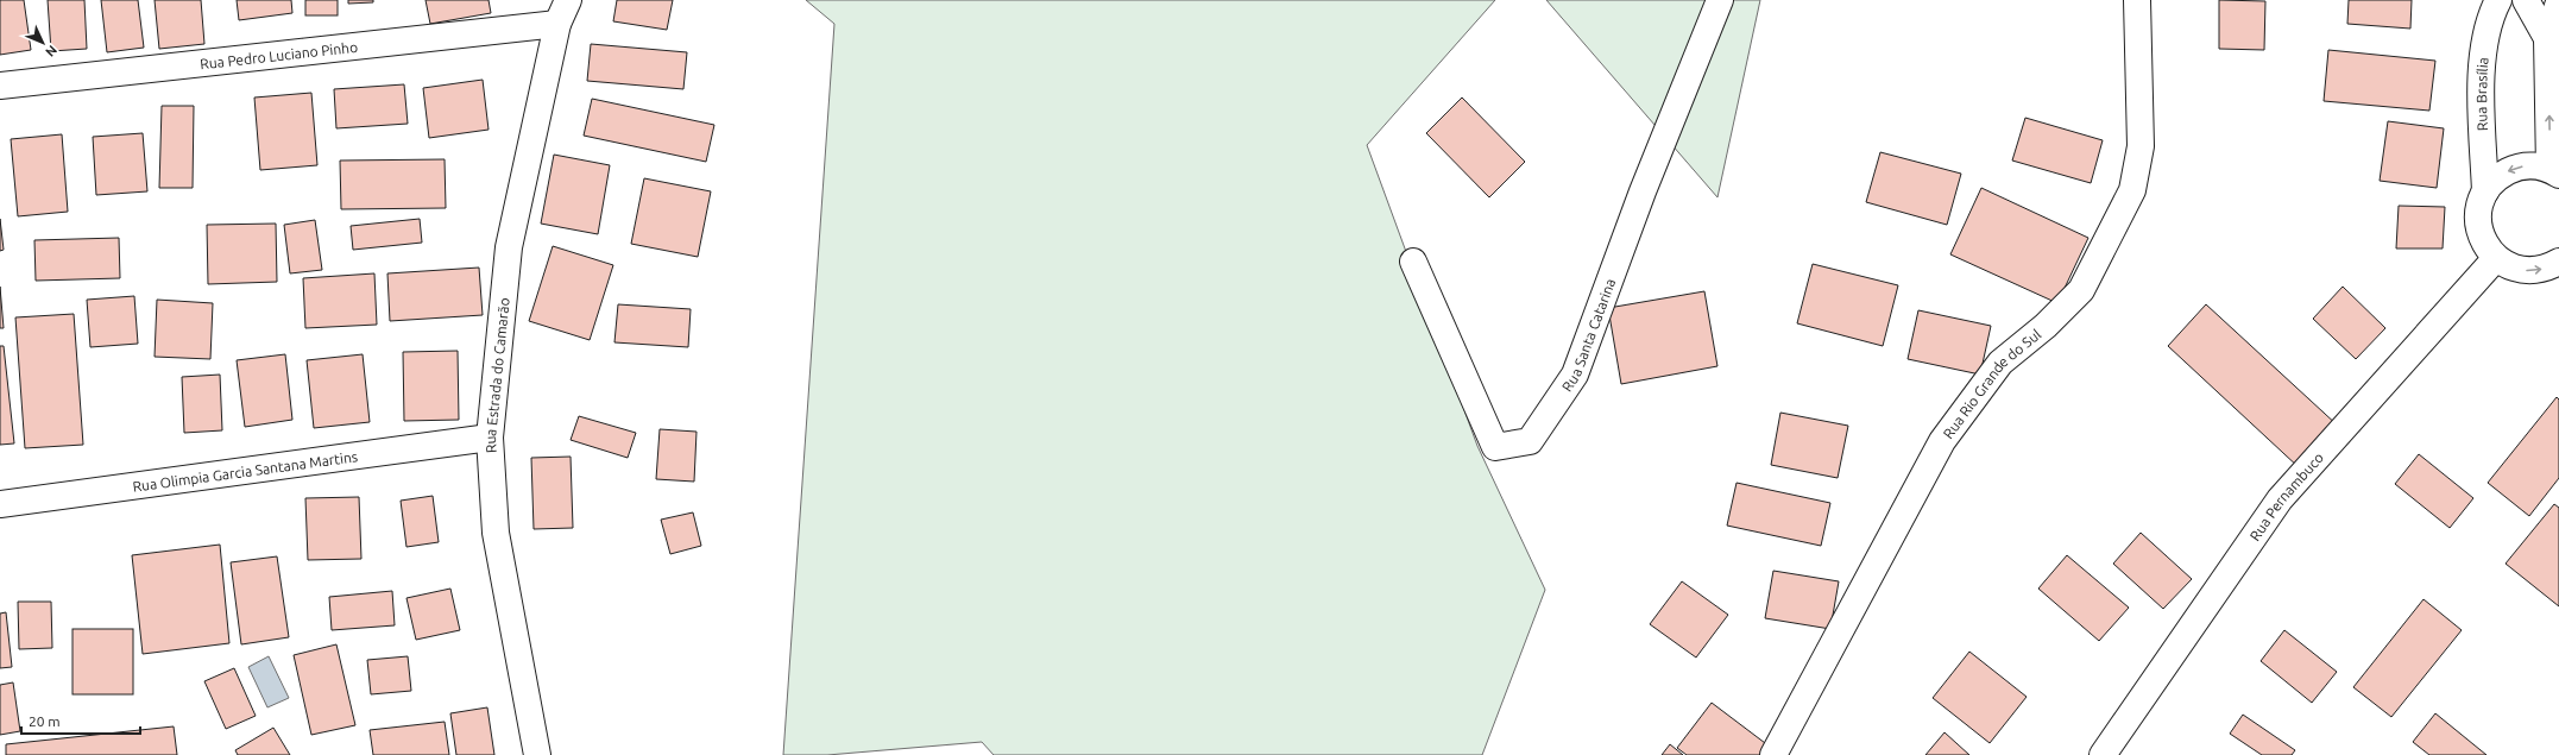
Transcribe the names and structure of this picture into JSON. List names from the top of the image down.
{
  "streets": {
    "street": [
      "Rua Pedro Luciano Pinho",
      "Rua Brasília",
      "Rua Santa Catarina",
      "Rua Estrada do Camarão",
      "Rua Rio Grande do Sul",
      "Rua Olimpia Garcia Santana Martins",
      "Rua Pernambuco"
    ]
  },
  "crossings": [
    ["Rua Pedro Luciano Pinho", "Rua Estrada do Camarão"],
    ["Rua Brasília", "Rua Pernambuco"],
    ["Rua Estrada do Camarão", "Rua Olimpia Garcia Santana Martins"]
  ],
  "scale_bar": "20 m",
  "north": "bottom right"
}
